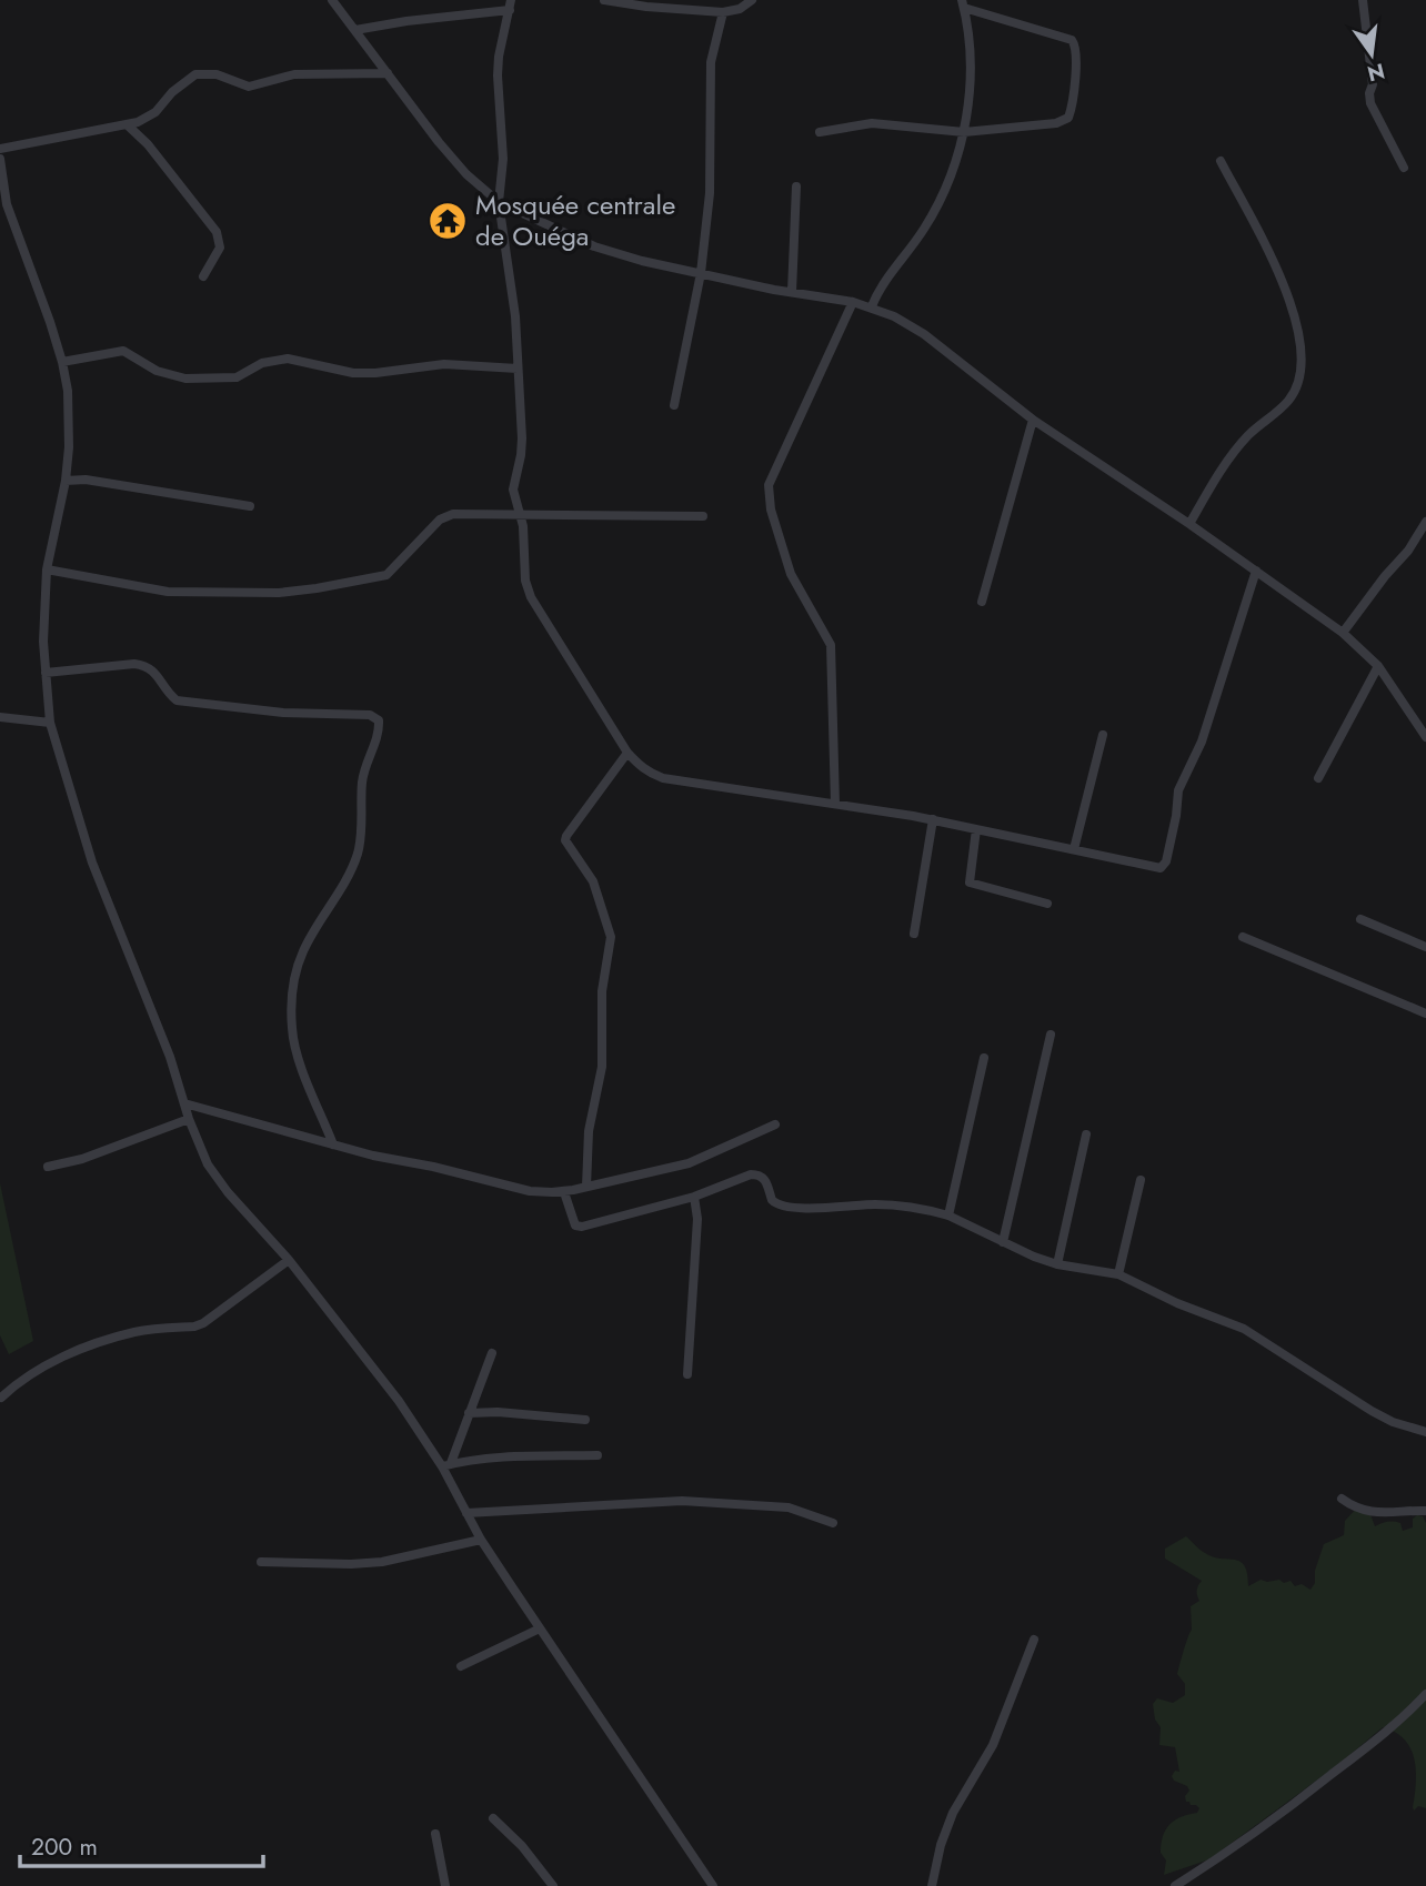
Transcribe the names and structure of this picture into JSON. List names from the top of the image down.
{
  "places": {
    "temple": ["Mosquée centrale de Ouéga"]
  },
  "scale_bar": "200 m",
  "north": "bottom"
}
